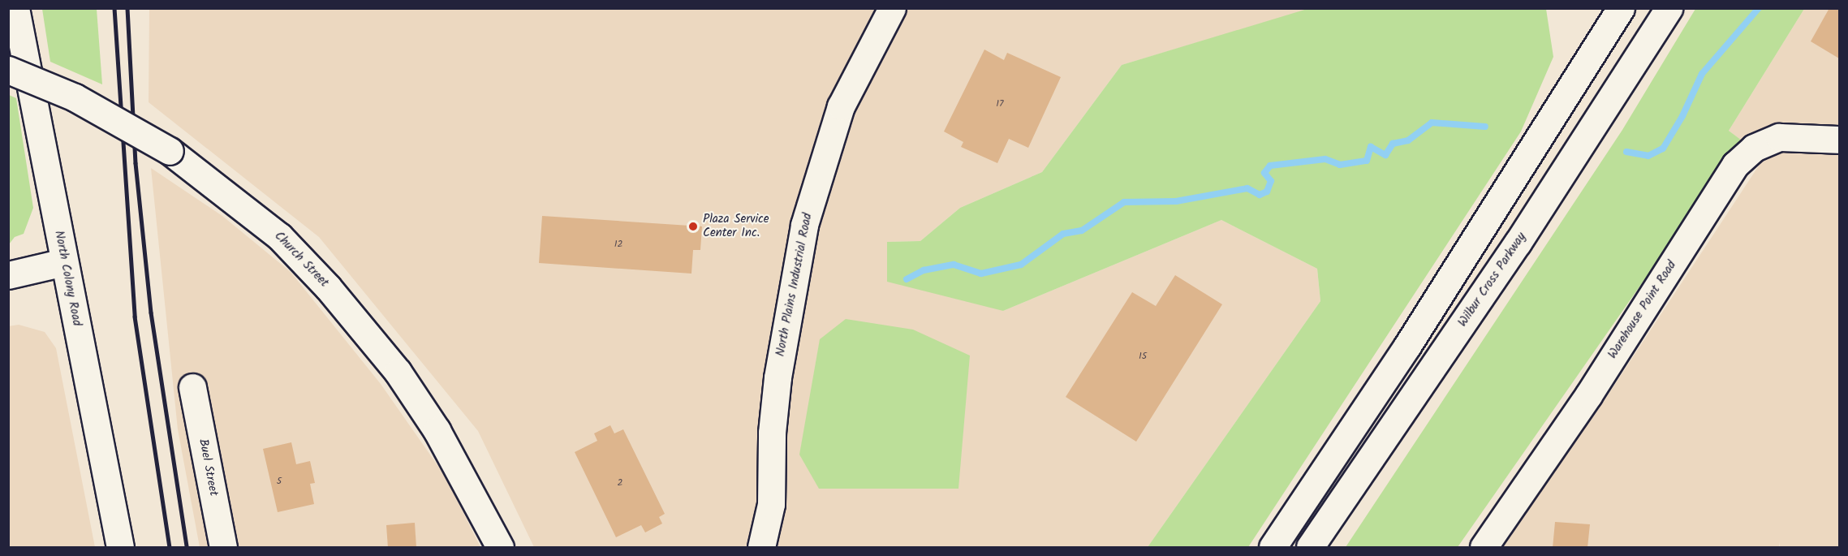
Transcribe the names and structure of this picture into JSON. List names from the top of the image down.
{
  "streets": {
    "main road": [
      "Church Street",
      "North Colony Road",
      "Wilbur Cross Parkway",
      "North Plains Industrial Road",
      "Warehouse Point Road",
      "Buel Street"
    ]
  },
  "places": ["Plaza Service Center Inc."],
  "house_numbers": [
    "17",
    "12",
    "15",
    "5",
    "2"
  ]
}
